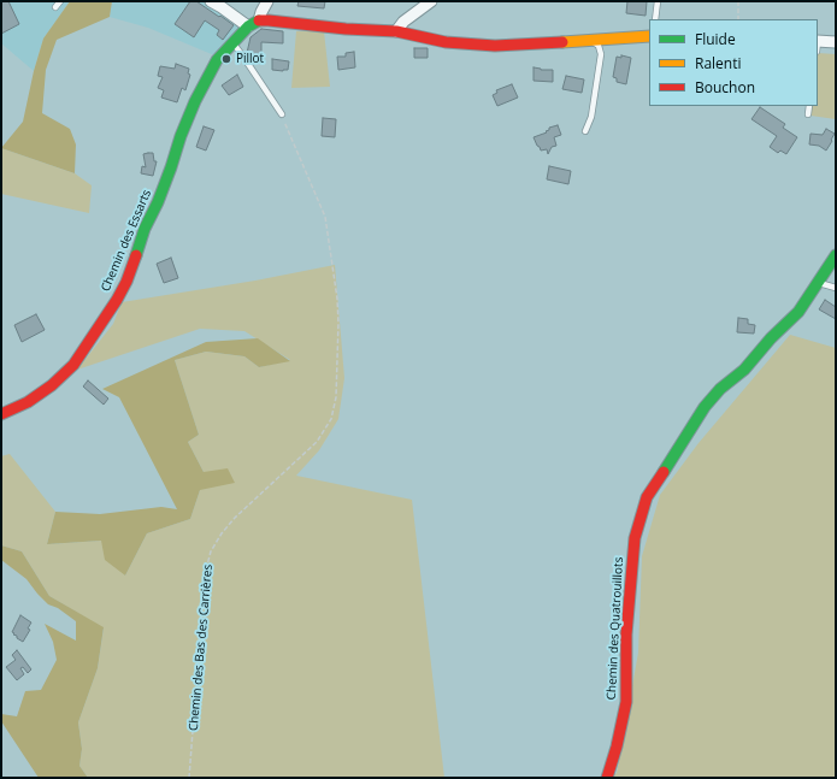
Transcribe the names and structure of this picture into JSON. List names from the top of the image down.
{
  "streets": {
    "street": ["Chemin des Essarts", "Chemin des Quatrouillots"],
    "path": ["Chemin des Bas des Carrières"]
  },
  "places": ["Pillot"],
  "legend": ["Fluide", "Ralenti", "Bouchon"]
}
